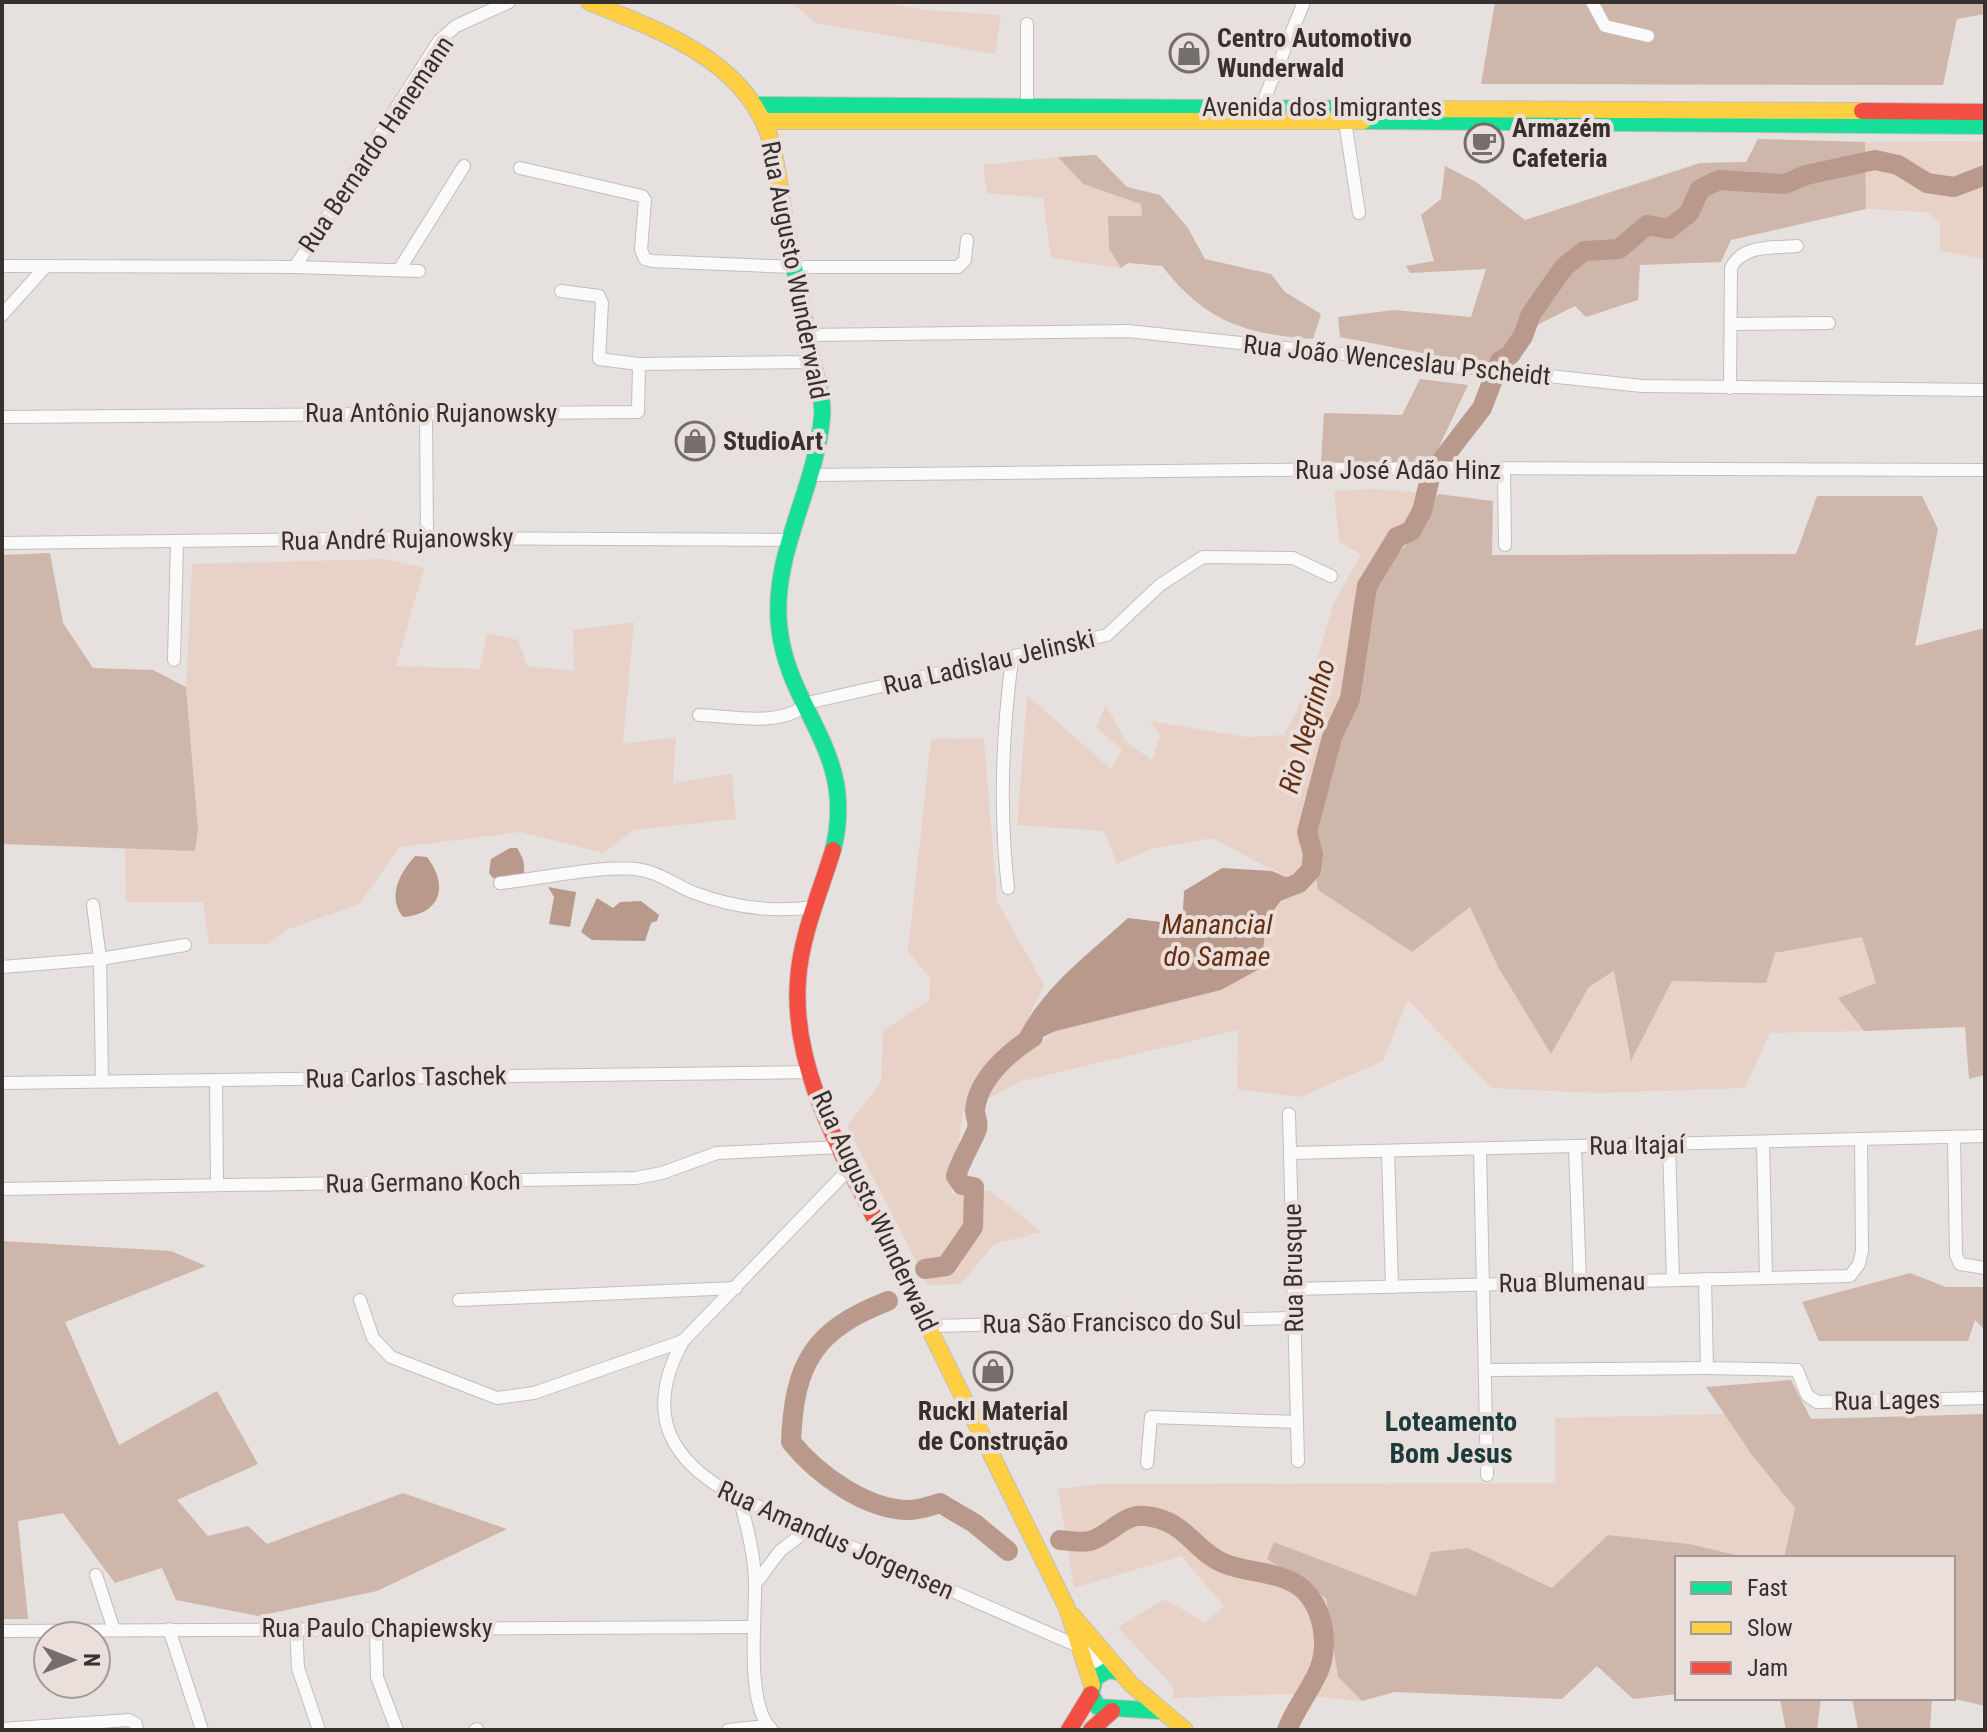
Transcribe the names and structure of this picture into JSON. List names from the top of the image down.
{
  "streets": {
    "main road": ["Avenida dos Imigrantes", "Rua Augusto Wunderwald"],
    "street": [
      "Rua Bernardo Hanemann",
      "Rua João Wenceslau Pscheidt",
      "Rua Antônio Rujanowsky",
      "Rua José Adão Hinz",
      "Rua André Rujanowsky",
      "Rua Ladislau Jelinski",
      "Rua Carlos Taschek",
      "Rua Itajaí",
      "Rua Germano Koch",
      "Rua Brusque",
      "Rua Blumenau",
      "Rua São Francisco do Sul",
      "Rua Lages",
      "Rua Amandus Jorgensen",
      "Rua Paulo Chapiewsky"
    ]
  },
  "crossings": [
    ["Avenida dos Imigrantes", "Rua Augusto Wunderwald"],
    ["Rua Augusto Wunderwald", "Rua João Wenceslau Pscheidt"],
    ["Rua Augusto Wunderwald", "Rua José Adão Hinz"],
    ["Rua Augusto Wunderwald", "Rua André Rujanowsky"],
    ["Rua Augusto Wunderwald", "Rua Ladislau Jelinski"],
    ["Rua Augusto Wunderwald", "Rua Carlos Taschek"],
    ["Rua Augusto Wunderwald", "Rua Germano Koch"],
    ["Rua Augusto Wunderwald", "Rua São Francisco do Sul"],
    ["Rua Augusto Wunderwald", "Rua Amandus Jorgensen"],
    ["Rua Itajaí", "Rua Brusque"],
    ["Rua Itajaí", "Rua Blumenau"],
    ["Rua Brusque", "Rua Blumenau"],
    ["Rua Brusque", "Rua São Francisco do Sul"]
  ],
  "districts": ["Loteamento Bom Jesus"],
  "water": ["Rio Negrinho", "Manancial do Samae"],
  "places": {
    "shop": ["Centro Automotivo Wunderwald", "StudioArt", "Ruckl Material de Construção"],
    "cafe": ["Armazém Cafeteria"]
  },
  "legend": ["Fast", "Slow", "Jam"],
  "north": "right"
}
